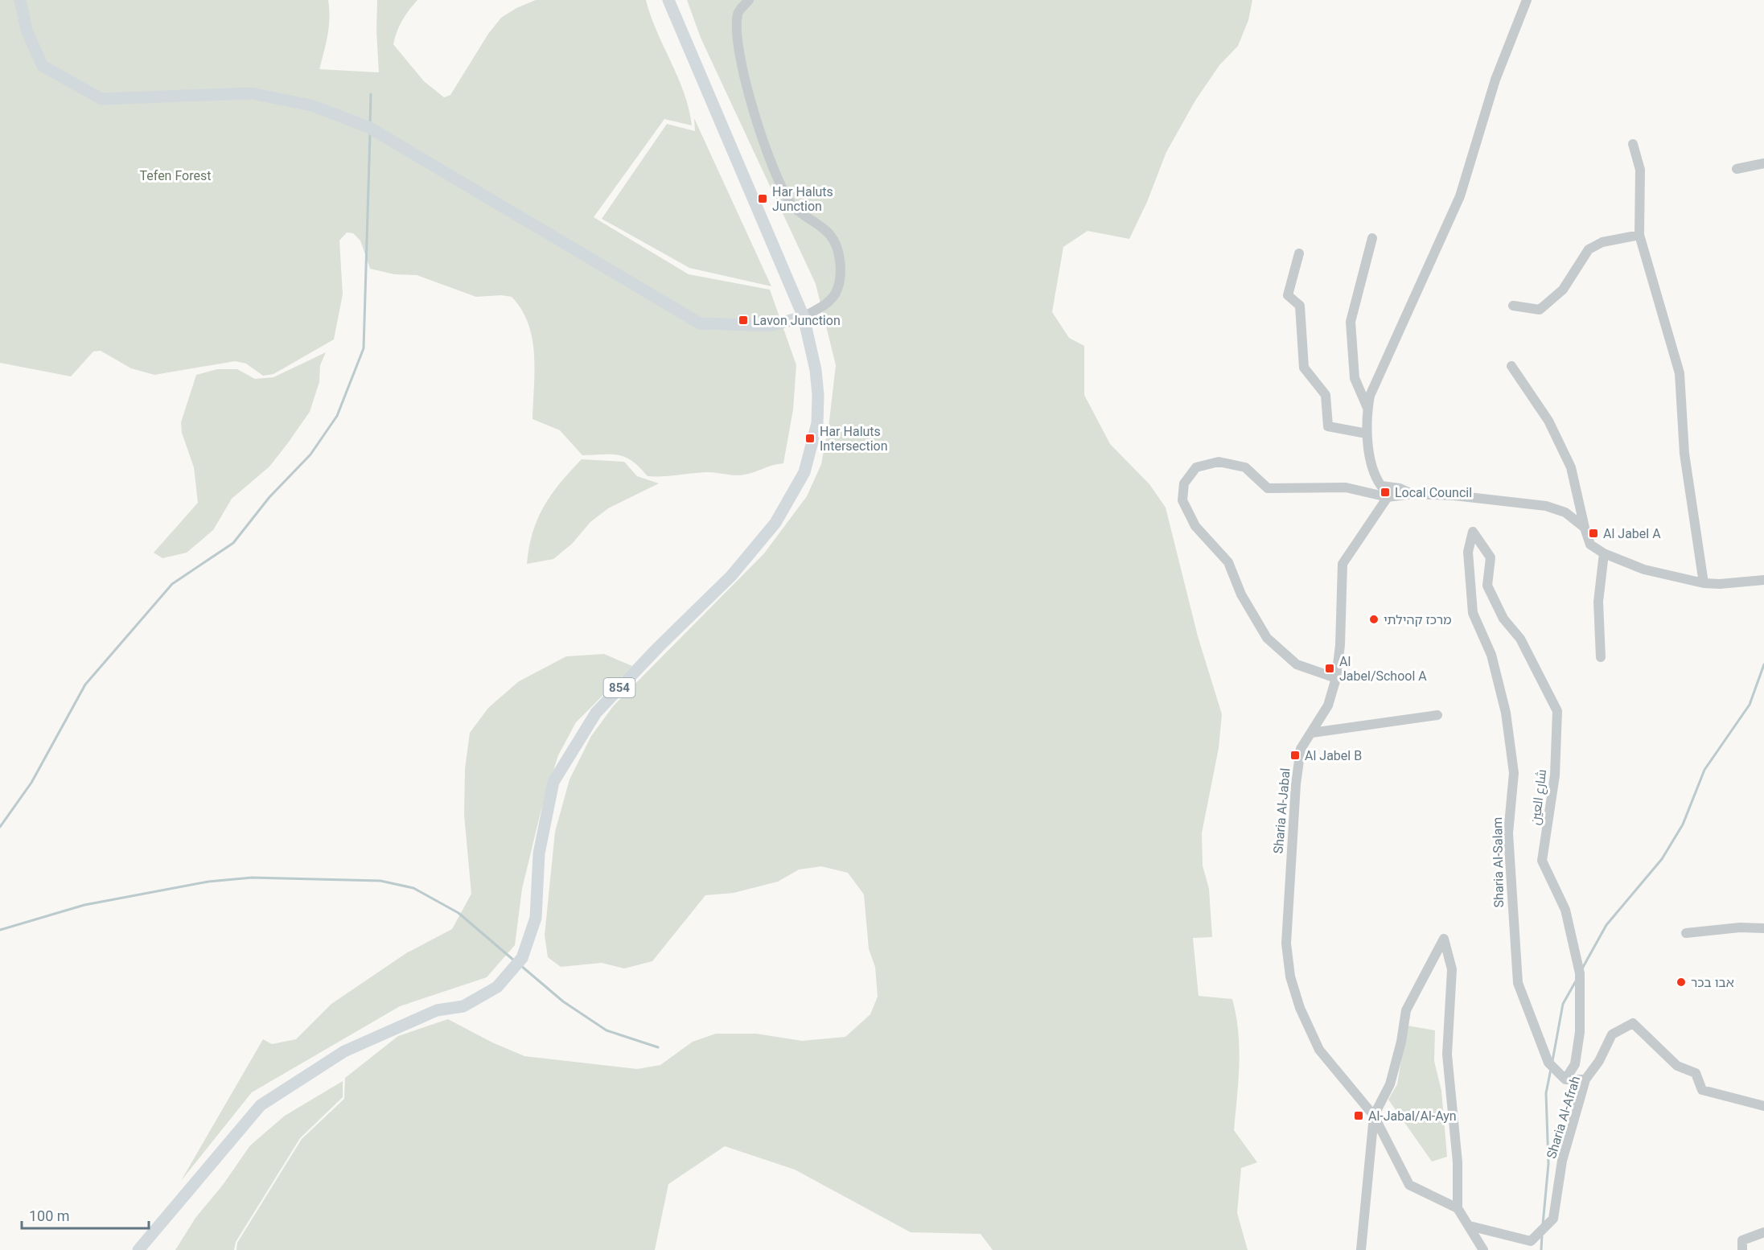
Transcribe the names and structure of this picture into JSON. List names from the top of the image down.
{
  "streets": {
    "main road": ["854"],
    "street": [
      "شارع العين",
      "Sharia Al-Jabal",
      "Sharia Al-Salam",
      "Sharia Al-Afrah"
    ]
  },
  "crossings": [
    ["شارع العين", "Sharia Al-Salam"],
    ["Sharia Al-Jabal", "Sharia Al-Afrah"]
  ],
  "parks": ["Tefen Forest"],
  "places": {
    "transit": [
      "Har Haluts Junction",
      "Lavon Junction",
      "Har Haluts Intersection",
      "Local Council",
      "Al Jabel A",
      "Al Jabel/School A",
      "Al Jabel B",
      "Al-Jabal/Al-Ayn"
    ],
    "other": ["מרכז קהילתי", "אבו בכר"]
  },
  "scale_bar": "100 m"
}
